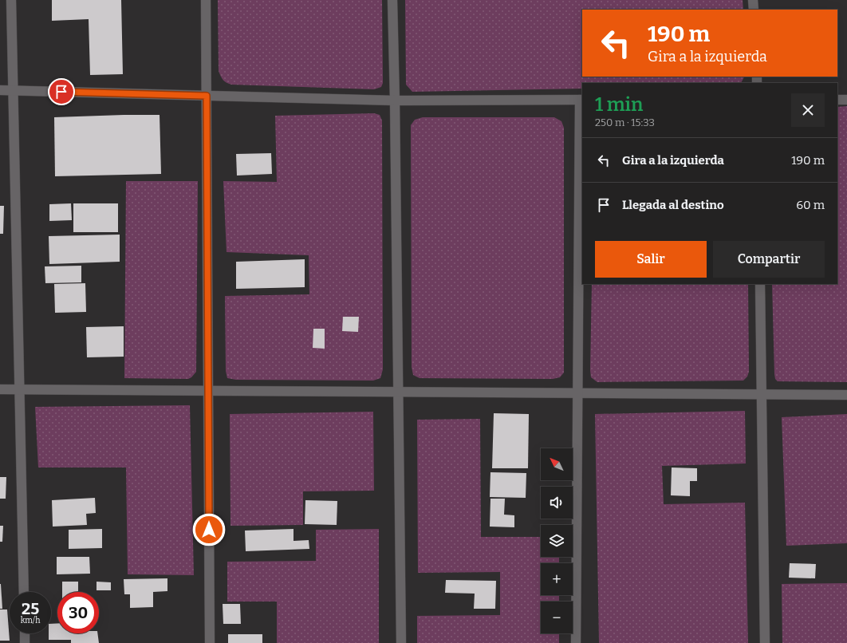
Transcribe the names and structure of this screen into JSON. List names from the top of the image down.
{
  "north": "top left",
  "page": {
    "turn": ["190 m", "Gira a la izquierda"],
    "heading": ["1 min", "250 m · 15:33"],
    "list": [
      {
        "name": "Gira a la izquierda",
        "value": "190 m"
      },
      {
        "name": "Llegada al destino",
        "value": "60 m"
      }
    ],
    "buttons": ["Salir", "Compartir"],
    "map_buttons": ["+", "−"],
    "speed": "25 km/h",
    "limit": "30"
  }
}
